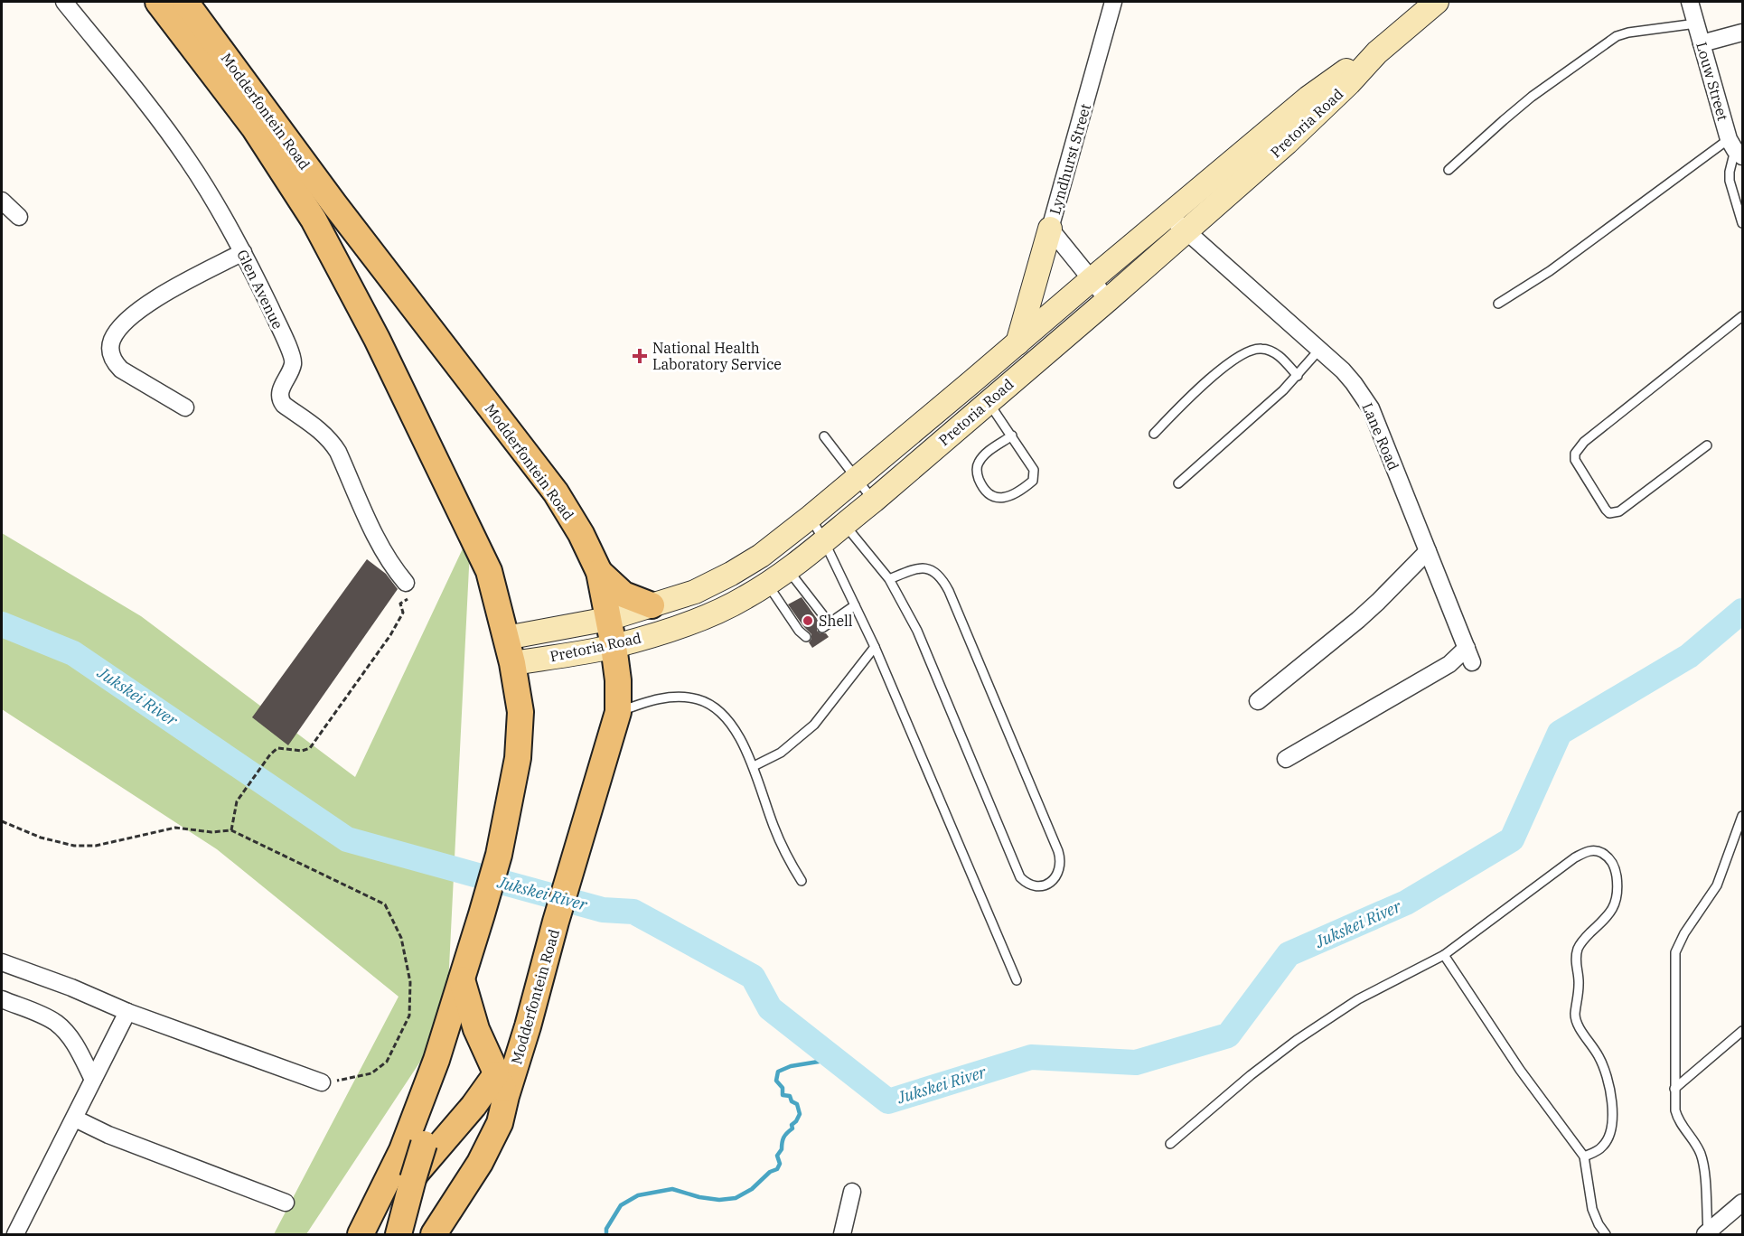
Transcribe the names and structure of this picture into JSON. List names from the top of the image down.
{
  "streets": {
    "main road": ["Modderfontein Road", "Pretoria Road"],
    "street": [
      "Louw Street",
      "Lyndhurst Street",
      "Glen Avenue",
      "Lane Road"
    ]
  },
  "crossings": [
    ["Modderfontein Road", "Pretoria Road"],
    ["Pretoria Road", "Lyndhurst Street"],
    ["Pretoria Road", "Lane Road"]
  ],
  "water": ["Jukskei River"],
  "places": {
    "health": ["National Health Laboratory Service"],
    "other": ["Shell"]
  }
}
